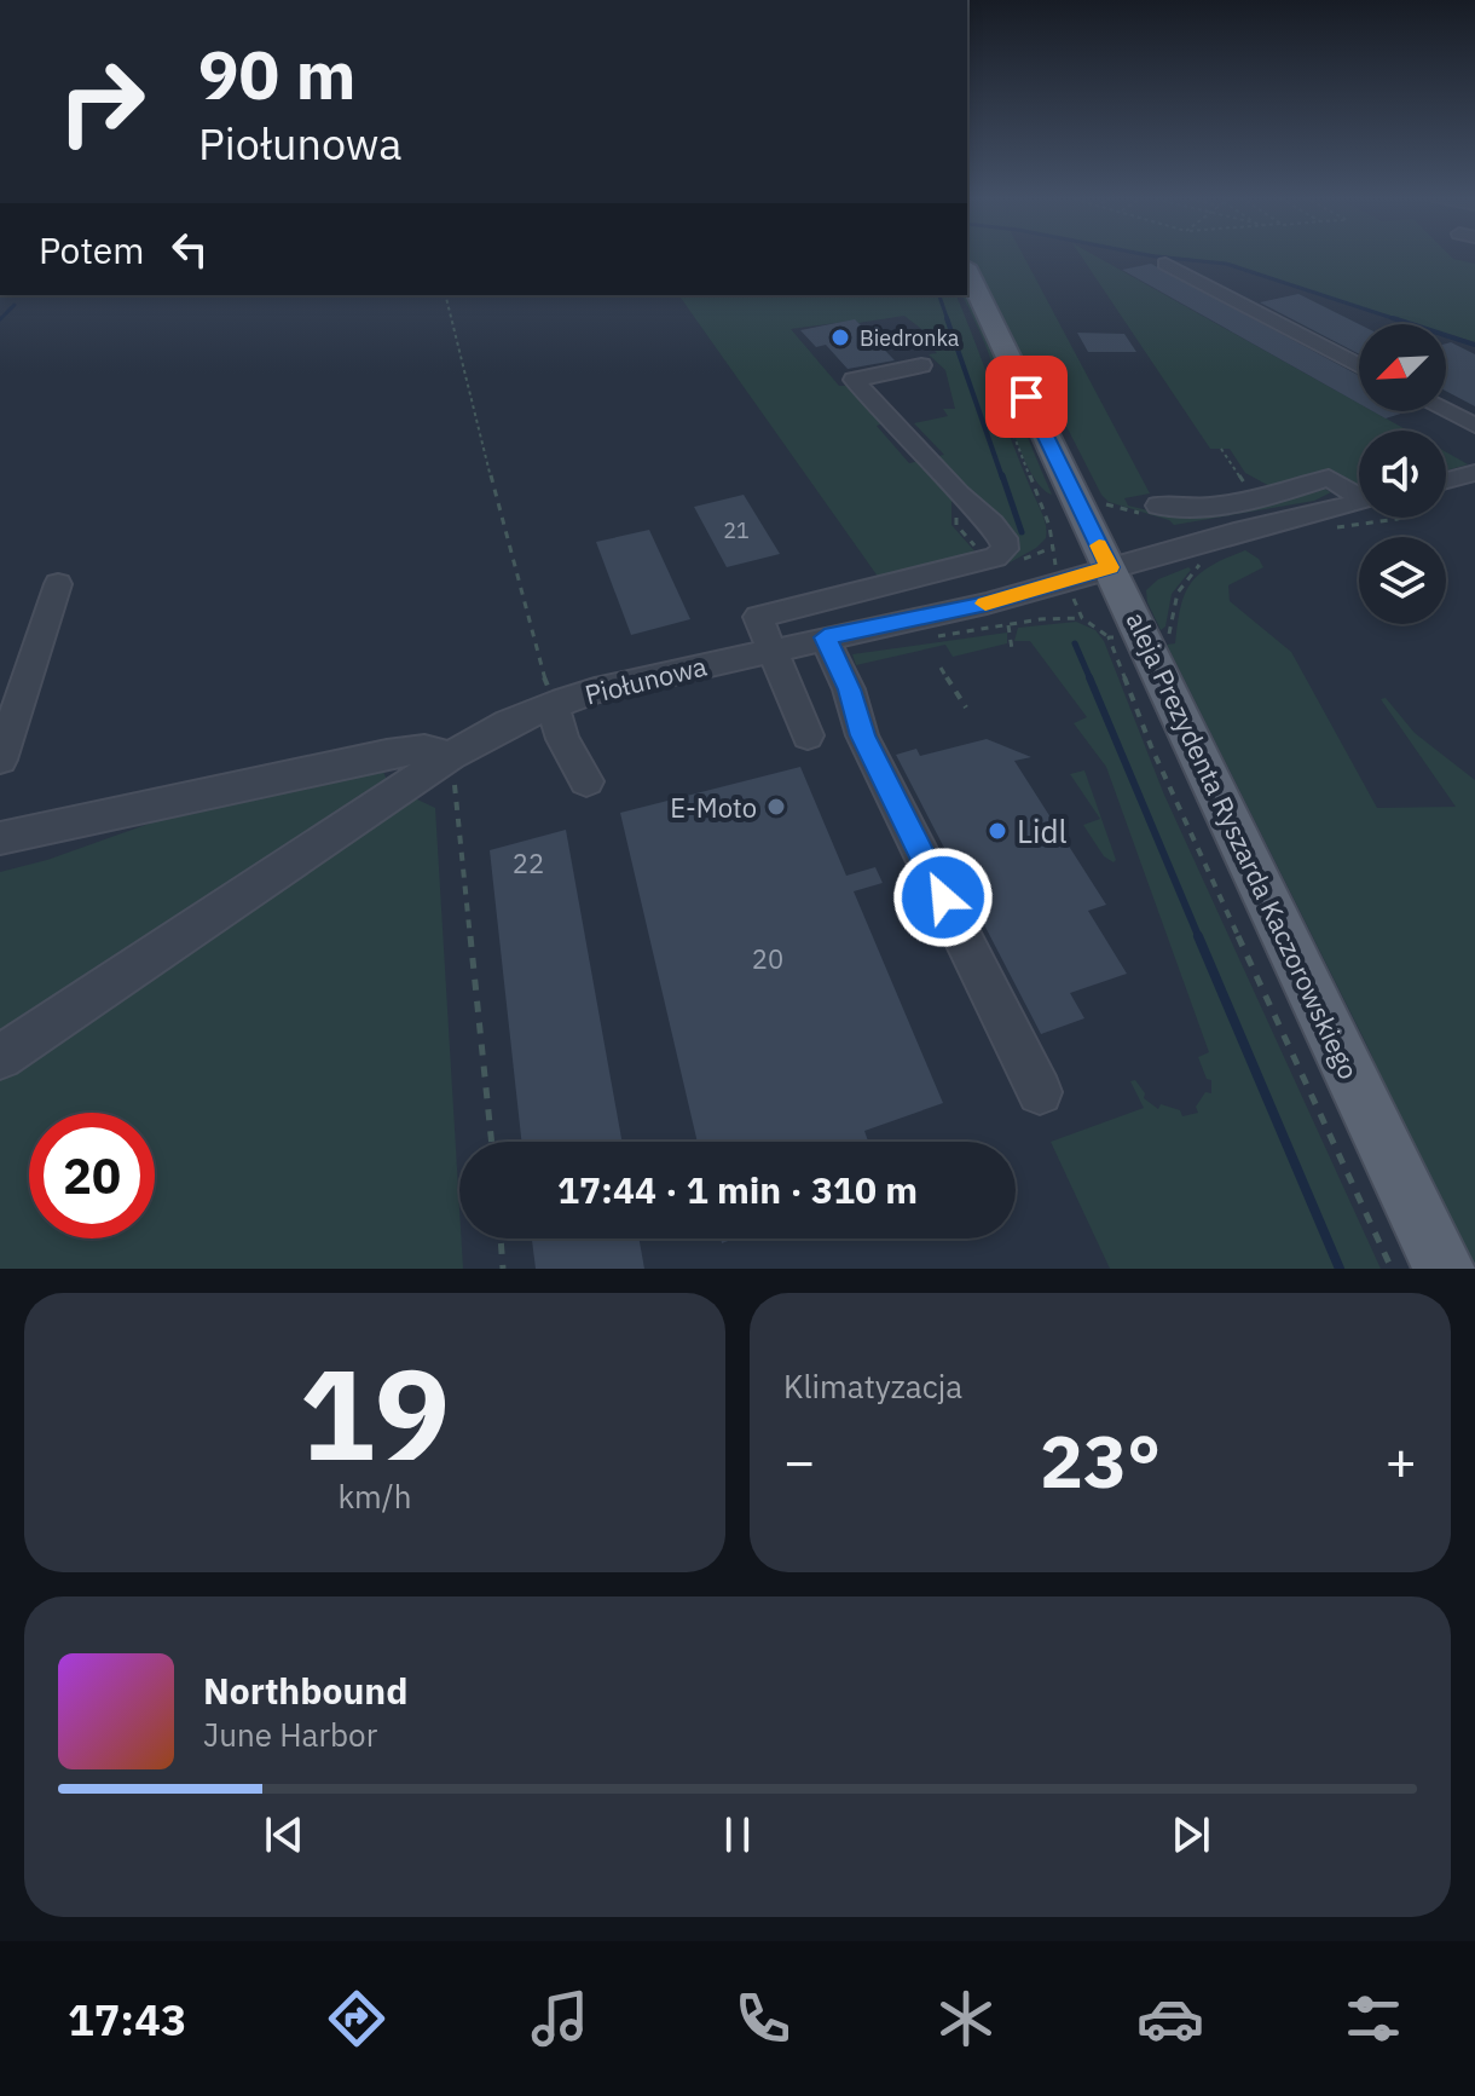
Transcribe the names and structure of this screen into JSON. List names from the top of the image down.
{
  "streets": {
    "main road": ["aleja Prezydenta Ryszarda Kaczorowskiego"],
    "street": ["Piołunowa"]
  },
  "crossings": [
    ["Piołunowa", "aleja Prezydenta Ryszarda Kaczorowskiego"]
  ],
  "places": ["Biedronka", "E-Moto", "Lidl"],
  "house_numbers": ["21", "22", "20"],
  "north": "bottom left",
  "page": {
    "turn": ["90 m", "Piołunowa"],
    "then": "Potem",
    "limit": "20",
    "trip": "17:44 · 1 min · 310 m",
    "tile": [
      ["19", "km/h"],
      "Klimatyzacja"
    ],
    "heat": ["−", "23°", "+"],
    "song": ["Northbound", "June Harbor"],
    "tabs": "17:43"
  }
}
